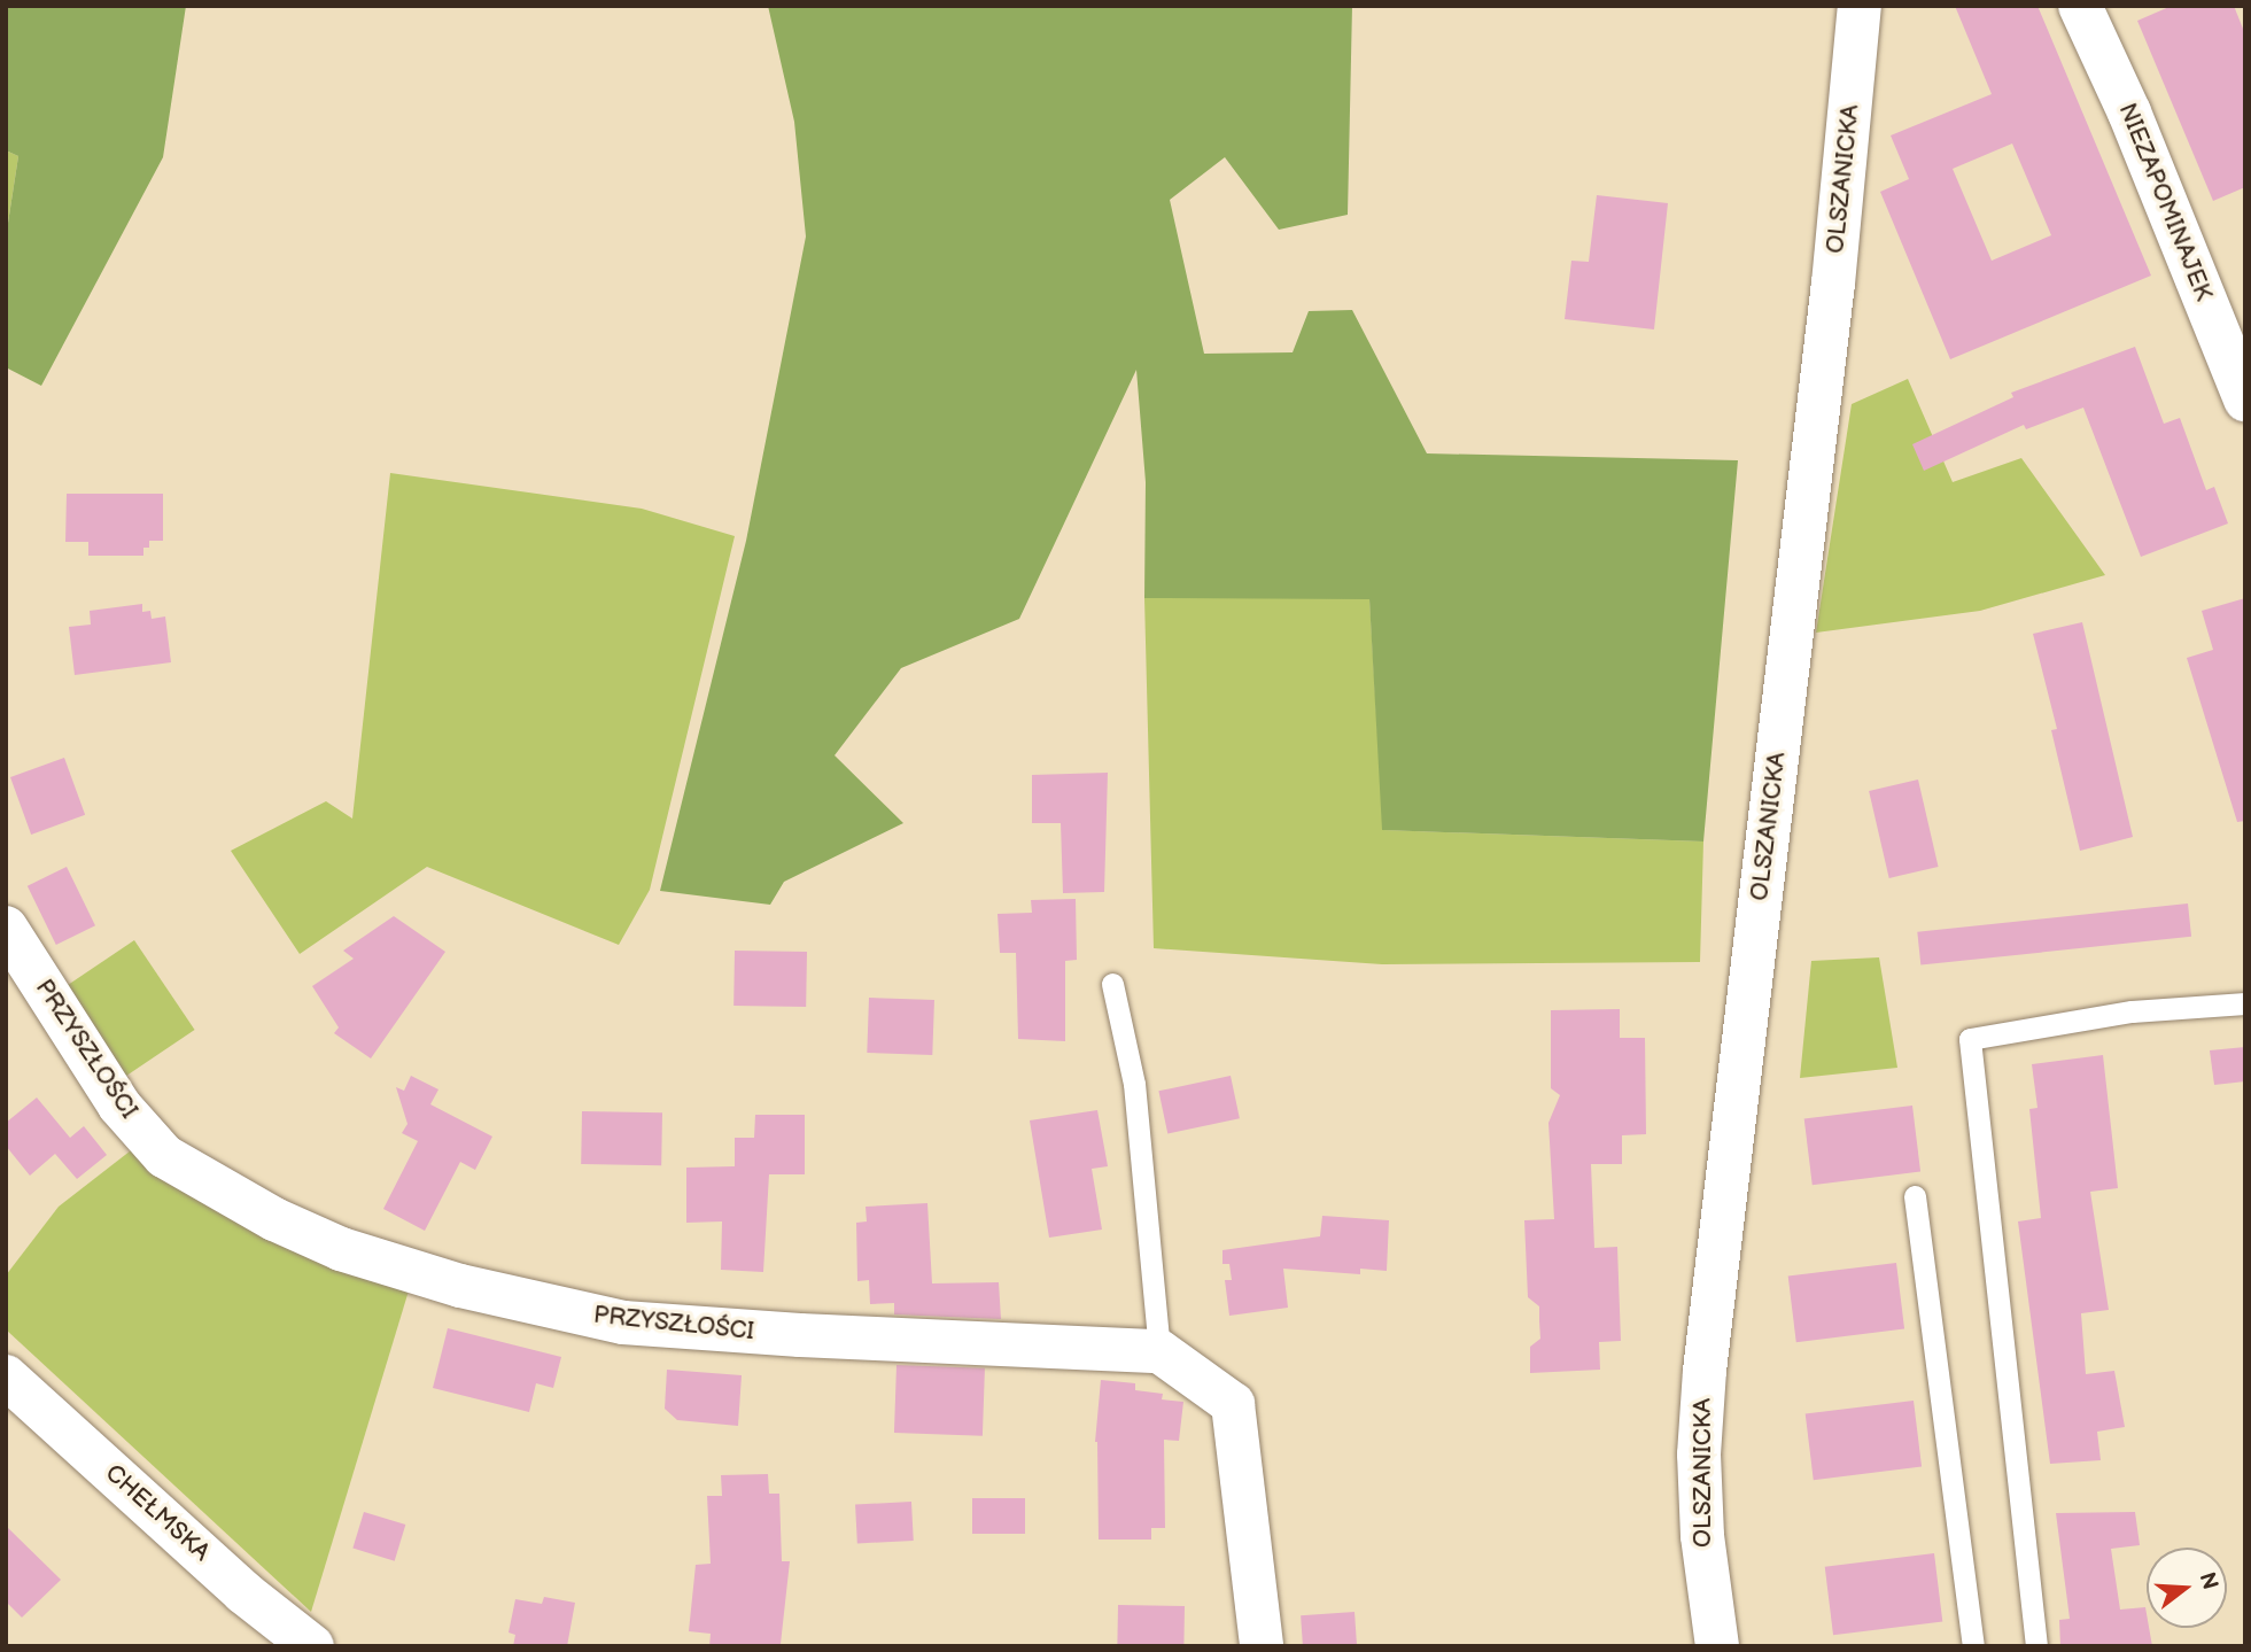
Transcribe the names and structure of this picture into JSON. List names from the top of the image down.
{
  "streets": {
    "street": [
      "OLSZANICKA",
      "NIEZAPOMINAJEK",
      "PRZYSZŁOŚCI",
      "CHEŁMSKA"
    ]
  },
  "north": "right"
}
